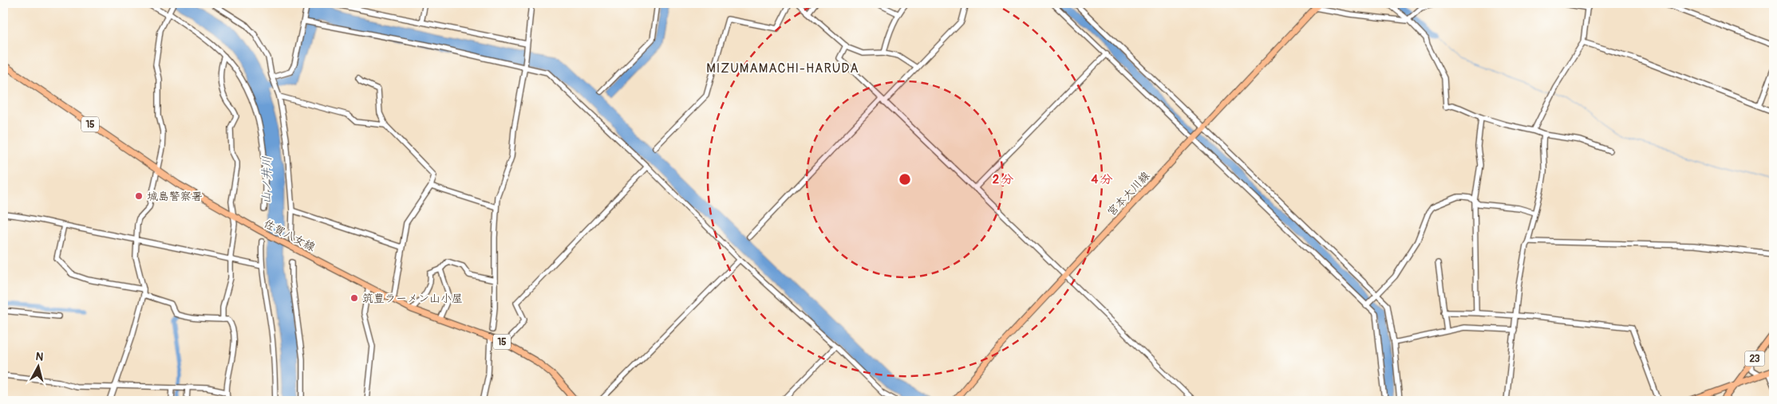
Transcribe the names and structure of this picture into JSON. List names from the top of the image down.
{
  "streets": {
    "main road": [
      "15",
      "宮本大川線",
      "佐賀八女線",
      "23"
    ]
  },
  "districts": ["MIZUMAMACHI-HARUDA"],
  "water": ["山ノ井川"],
  "places": ["城島警察署", "筑豊ラーメン山小屋"],
  "north": "top",
  "rings": ["2 分", "4 分"]
}
